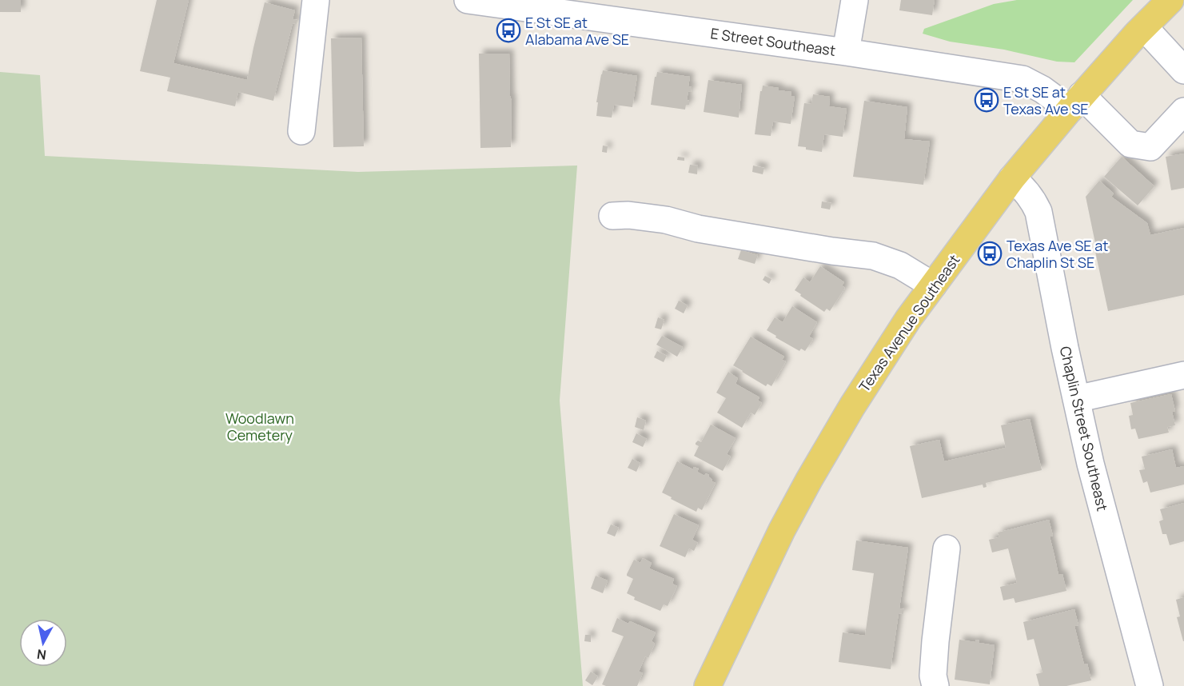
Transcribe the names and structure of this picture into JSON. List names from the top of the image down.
{
  "streets": {
    "main road": ["Texas Avenue Southeast"],
    "street": ["E Street Southeast", "Chaplin Street Southeast"]
  },
  "crossings": [
    ["E Street Southeast", "Texas Avenue Southeast"],
    ["Texas Avenue Southeast", "Chaplin Street Southeast"]
  ],
  "parks": ["Woodlawn Cemetery"],
  "places": {
    "bus stop": ["E St SE at Alabama Ave SE", "E St SE at Texas Ave SE", "Texas Ave SE at Chaplin St SE"]
  },
  "north": "bottom"
}
